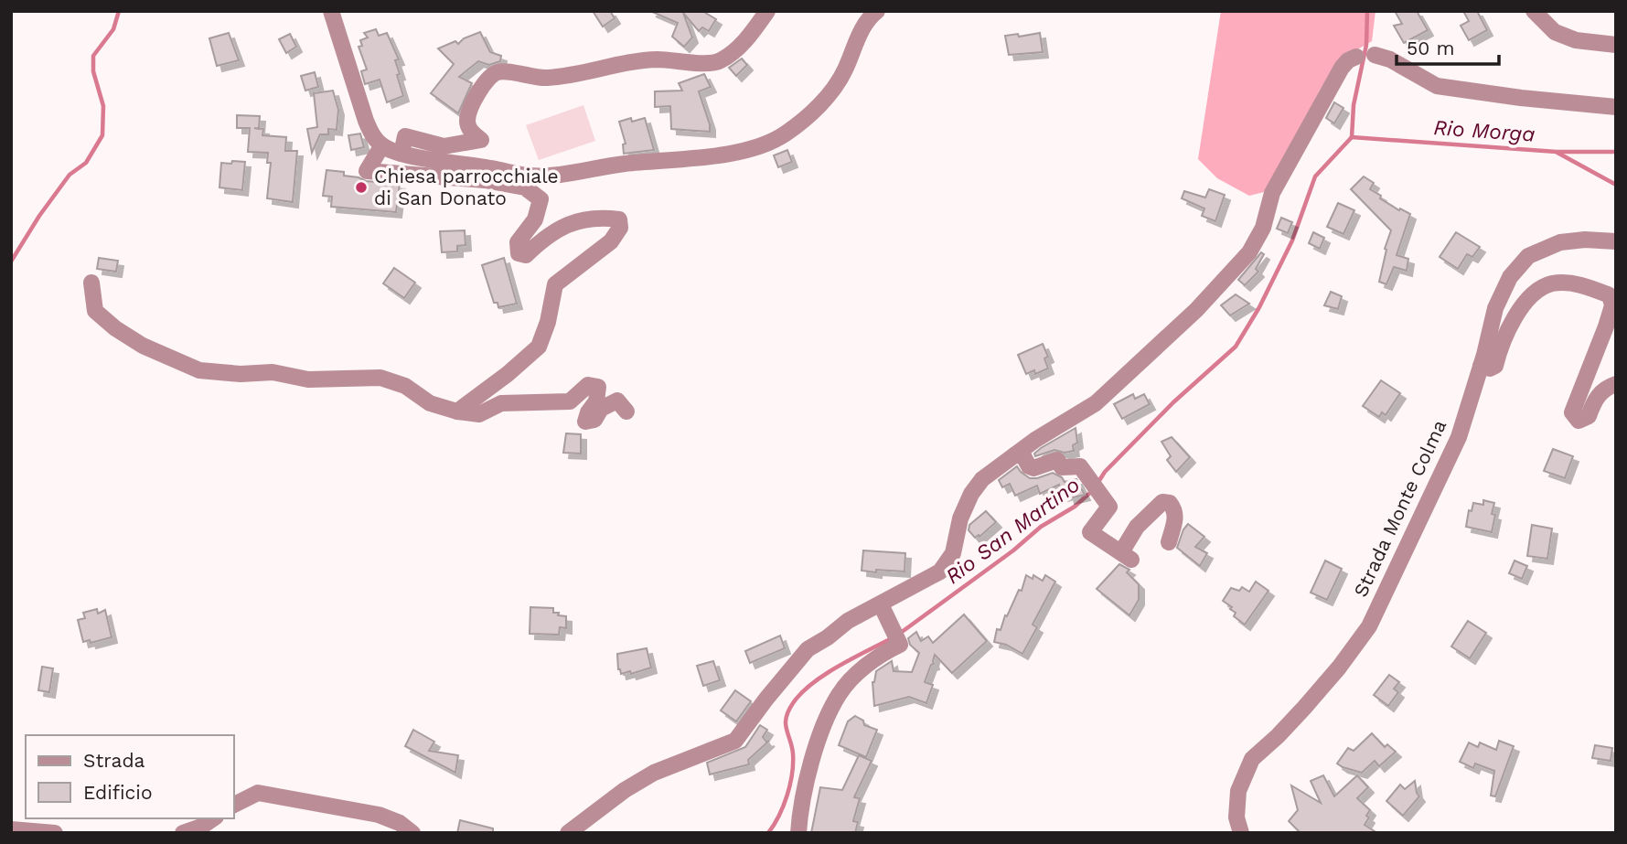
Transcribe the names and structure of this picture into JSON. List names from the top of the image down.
{
  "streets": {
    "street": ["Strada Monte Colma"]
  },
  "water": ["Rio Morga", "Rio San Martino"],
  "places": ["Chiesa parrocchiale di San Donato"],
  "legend": ["Strada", "Edificio"],
  "scale_bar": "50 m"
}
